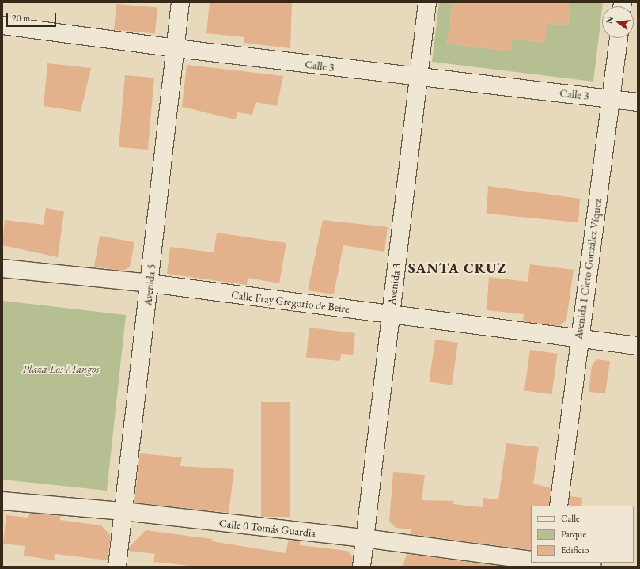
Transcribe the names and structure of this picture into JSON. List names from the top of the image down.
{
  "streets": {
    "street": [
      "Calle 3",
      "Avenida 1 Cleto González Víquez",
      "Avenida 3",
      "Avenida 5",
      "Calle Fray Gregorio de Beire",
      "Calle 0 Tomás Guardia"
    ]
  },
  "crossings": [
    ["Calle 3", "Avenida 1 Cleto González Víquez"],
    ["Calle 3", "Avenida 3"],
    ["Calle 3", "Avenida 5"],
    ["Avenida 1 Cleto González Víquez", "Calle Fray Gregorio de Beire"],
    ["Avenida 3", "Calle Fray Gregorio de Beire"],
    ["Avenida 3", "Calle 0 Tomás Guardia"],
    ["Avenida 5", "Calle Fray Gregorio de Beire"],
    ["Avenida 5", "Calle 0 Tomás Guardia"]
  ],
  "districts": ["SANTA CRUZ"],
  "parks": ["Plaza Los Mangos"],
  "legend": ["Calle", "Parque", "Edificio"],
  "scale_bar": "20 m",
  "north": "left"
}
